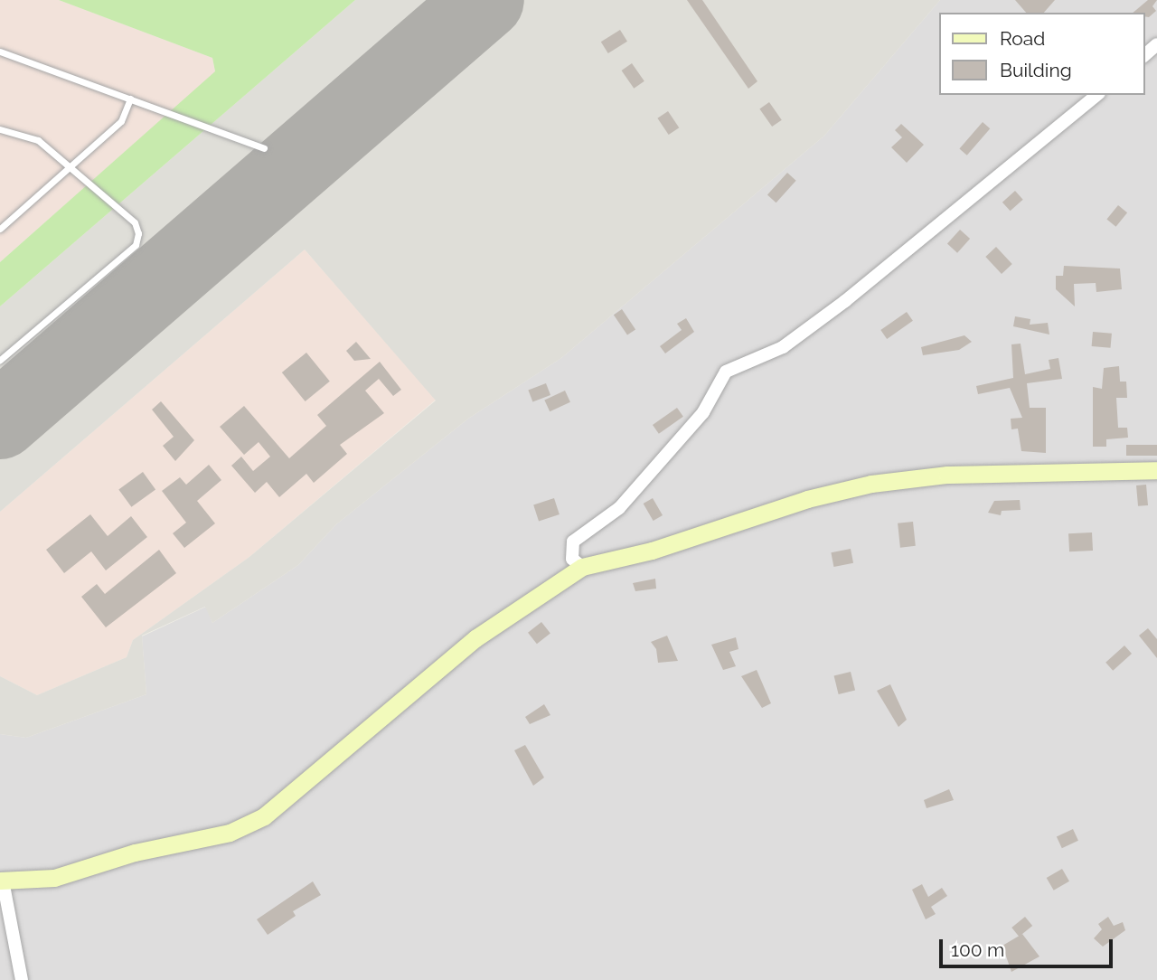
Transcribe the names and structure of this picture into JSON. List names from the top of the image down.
{
  "legend": ["Road", "Building"],
  "scale_bar": "100 m"
}
